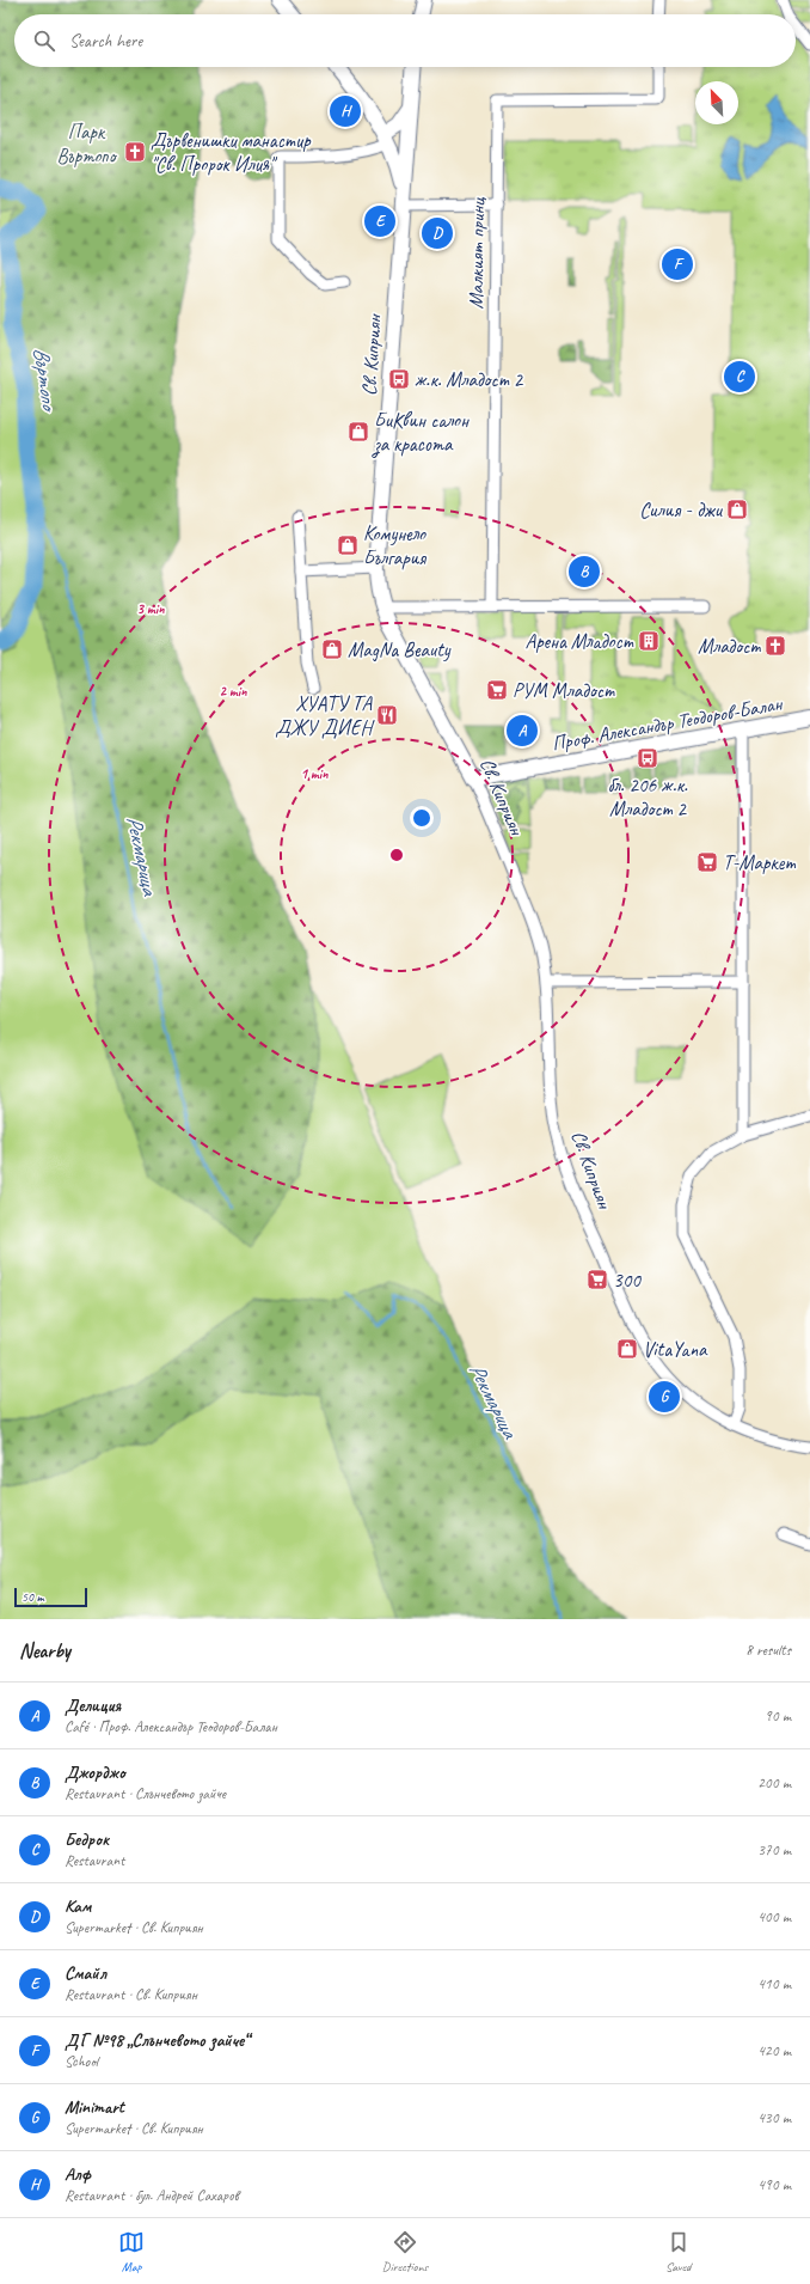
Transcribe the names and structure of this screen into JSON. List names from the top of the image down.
{
  "streets": {
    "street": ["Малкият принц", "Св. Киприян", "Проф. Александър Теодоров-Балан"]
  },
  "crossings": [
    ["Св. Киприян", "Проф. Александър Теодоров-Балан"]
  ],
  "water": ["Въртопо", "Рекмарица"],
  "parks": ["Парк Въртопо"],
  "places": {
    "church": ["Дървенишки манастир \"Св. Пророк Илия\"", "Младост"],
    "bus stop": ["ж.к. Младост 2", "бл. 206 ж.к. Младост 2"],
    "shop": [
      "БиКвин салон за красота",
      "Силия - джи",
      "Комунело България",
      "MagNa Beauty",
      "VitaYana"
    ],
    "building": ["Арена Младост"],
    "supermarket": ["РУМ Младост", "Т-Маркет", "300"],
    "restaurant": ["ХУАТУ ТА ДЖУ ДИЕН"]
  },
  "scale_bar": "50 m",
  "north": "top left",
  "page": {
    "search": "Search here",
    "pins": [
      "H",
      "E",
      "D",
      "F",
      "C",
      "B",
      "A",
      "G"
    ],
    "scale": "50 m",
    "heading": ["Nearby", "8 results"],
    "list": [
      {
        "mark": "A",
        "name": "Делиция",
        "note": "Café · Проф. Александър Теодоров-Балан",
        "value": "90 m"
      },
      {
        "mark": "B",
        "name": "Джорджо",
        "note": "Restaurant · Слънчевото зайче",
        "value": "200 m"
      },
      {
        "mark": "C",
        "name": "Бедрок",
        "note": "Restaurant",
        "value": "370 m"
      },
      {
        "mark": "D",
        "name": "Кам",
        "note": "Supermarket · Св. Киприян",
        "value": "400 m"
      },
      {
        "mark": "E",
        "name": "Смайл",
        "note": "Restaurant · Св. Киприян",
        "value": "410 m"
      },
      {
        "mark": "F",
        "name": "ДГ №98 „Слънчевото зайче“",
        "note": "School",
        "value": "420 m"
      },
      {
        "mark": "G",
        "name": "Minimart",
        "note": "Supermarket · Св. Киприян",
        "value": "430 m"
      },
      {
        "mark": "H",
        "name": "Алф",
        "note": "Restaurant · бул. Андрей Сахаров",
        "value": "490 m"
      }
    ],
    "nav": ["Map", "Directions", "Saved"]
  },
  "rings": ["3 min", "2 min", "1 min"]
}
